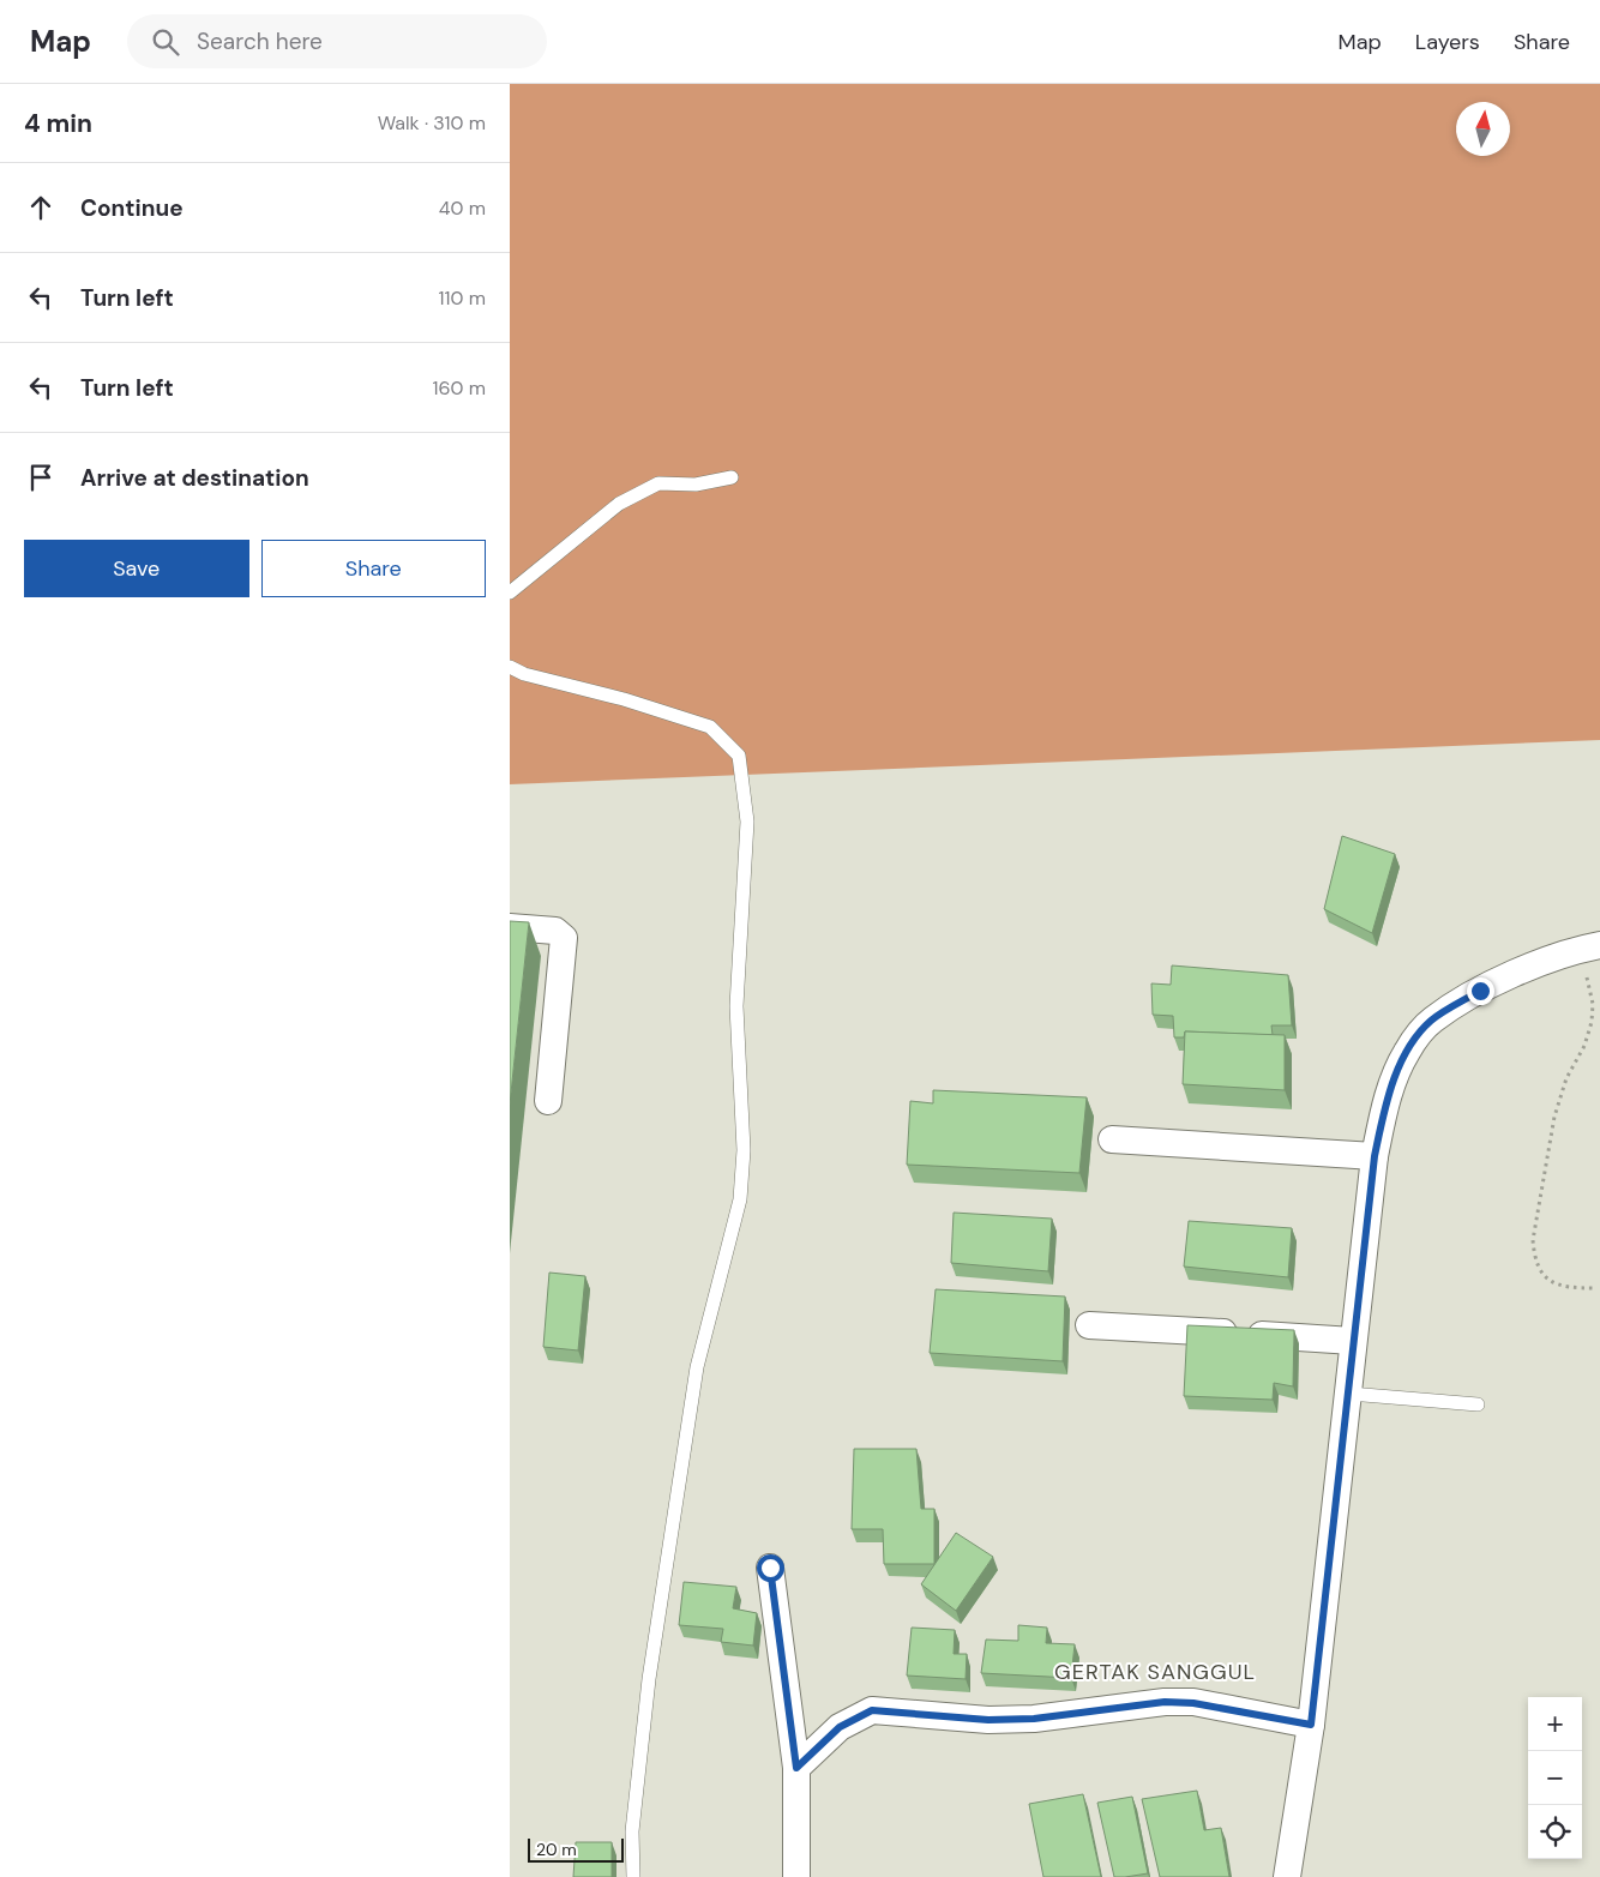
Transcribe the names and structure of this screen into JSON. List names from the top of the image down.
{
  "districts": ["GERTAK SANGGUL"],
  "scale_bar": "20 m",
  "north": "top",
  "page": {
    "header": "Map",
    "search": "Search here",
    "nav": ["Map", "Layers", "Share"],
    "heading": ["4 min", "Walk · 310 m"],
    "list": [
      ["Continue", "40 m"],
      ["Turn left", "110 m"],
      ["Turn left", "160 m"],
      "Arrive at destination"
    ],
    "buttons": ["Save", "Share"],
    "map_buttons": ["+", "−"],
    "scale": "20 m"
  }
}
